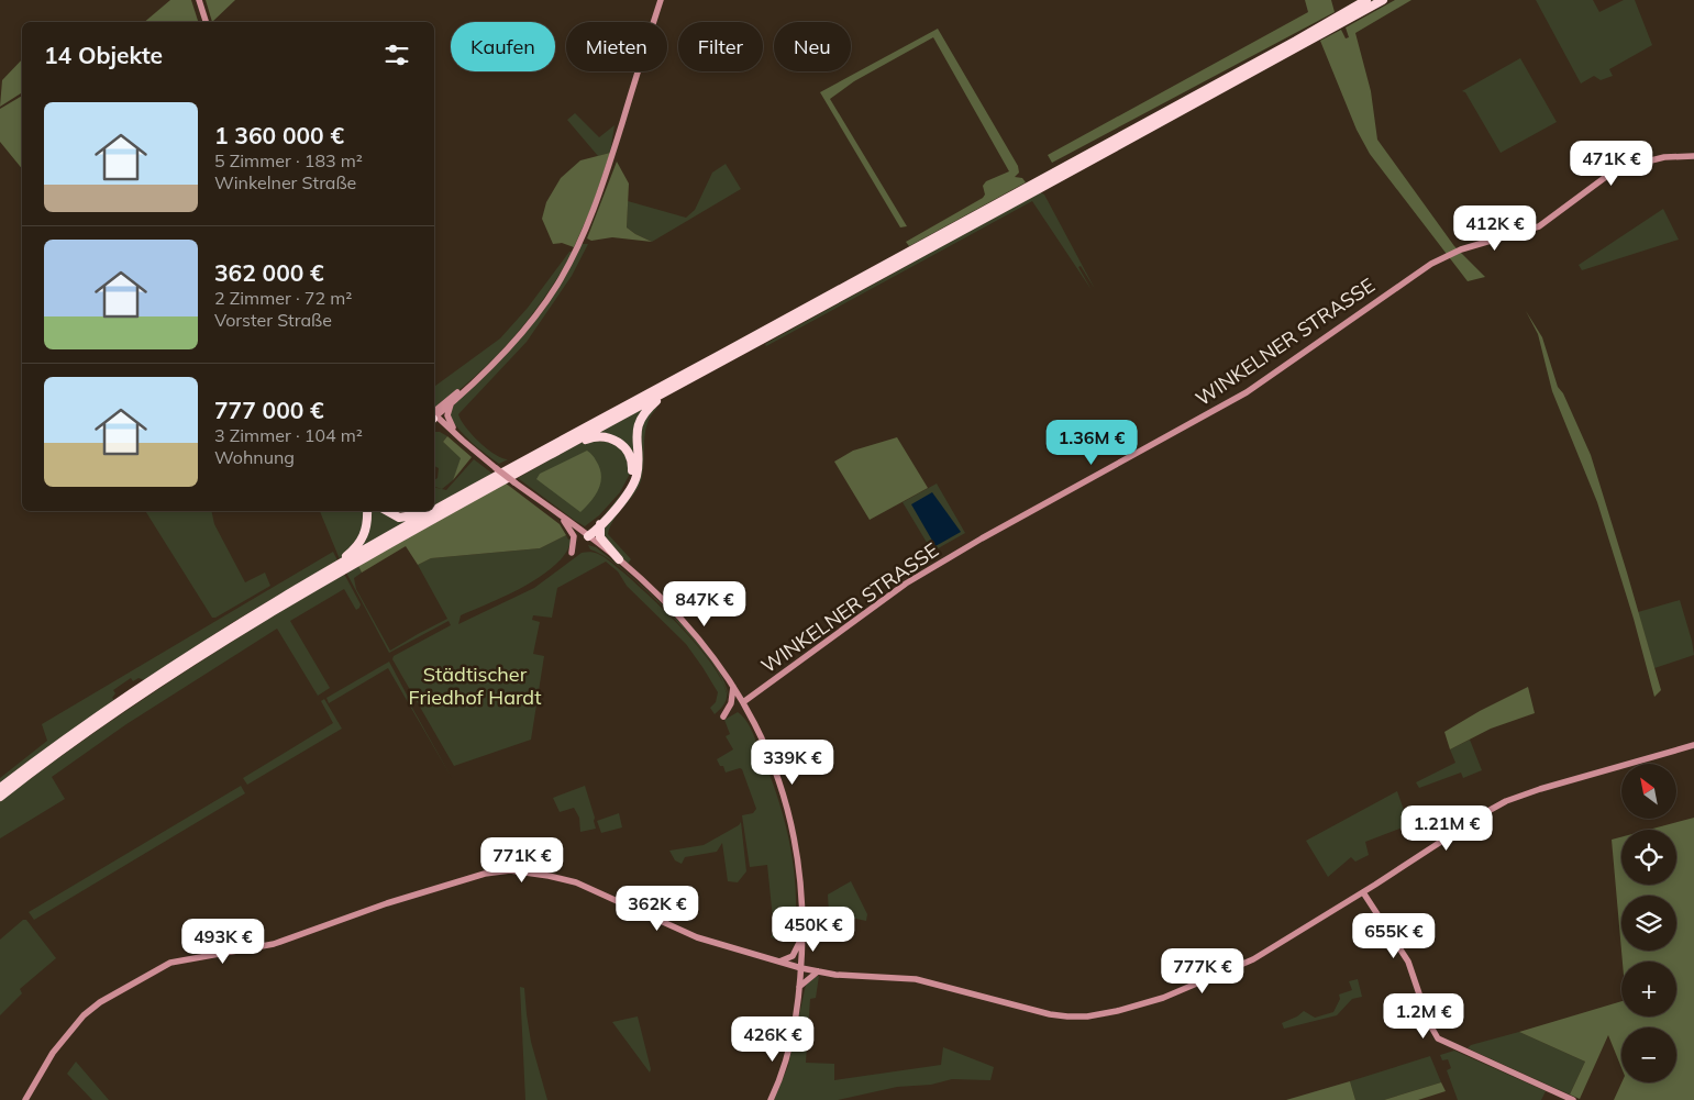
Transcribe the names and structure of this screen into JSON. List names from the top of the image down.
{
  "streets": {
    "main road": ["WINKELNER STRASSE"]
  },
  "parks": ["Städtischer Friedhof Hardt"],
  "north": "top left",
  "page": {
    "chip": [
      "Kaufen",
      "Mieten",
      "Filter",
      "Neu"
    ],
    "heading": "14 Objekte",
    "list": [
      {
        "name": "1 360 000 €",
        "note": "5 Zimmer · 183 m² · Winkelner Straße"
      },
      {
        "name": "362 000 €",
        "note": "2 Zimmer · 72 m² · Vorster Straße"
      },
      {
        "name": "777 000 €",
        "note": "3 Zimmer · 104 m² · Wohnung"
      }
    ],
    "price": [
      "471K €",
      "412K €",
      "1.36M €",
      "847K €",
      "339K €",
      "1.21M €",
      "771K €",
      "362K €",
      "450K €",
      "655K €",
      "493K €",
      "777K €",
      "1.2M €",
      "426K €"
    ],
    "map_buttons": ["+", "−"]
  }
}
